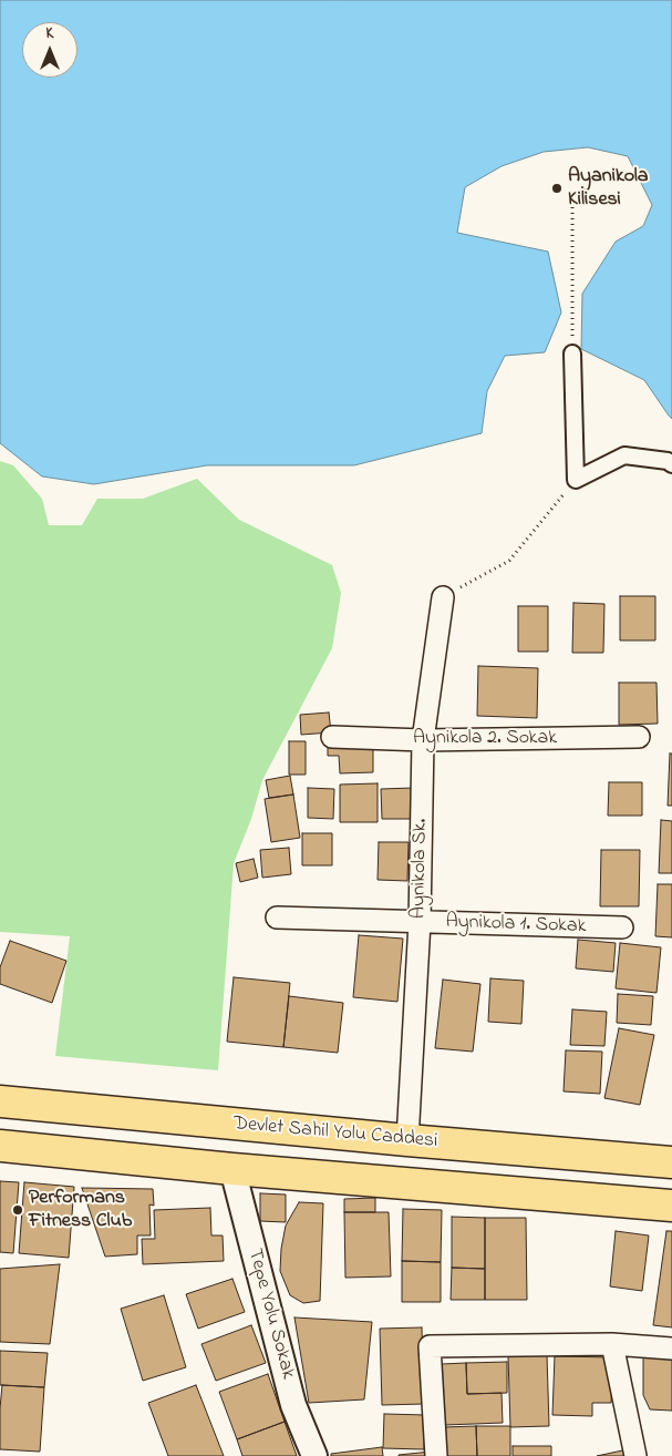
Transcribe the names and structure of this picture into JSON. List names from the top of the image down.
{
  "streets": {
    "main road": ["Devlet Sahil Yolu Caddesi"],
    "street": [
      "Aynikola 2. Sokak",
      "Aynikola Sk.",
      "Aynikola 1. Sokak",
      "Tepe Yolu Sokak"
    ]
  },
  "crossings": [
    ["Aynikola 2. Sokak", "Aynikola Sk."],
    ["Aynikola Sk.", "Aynikola 1. Sokak"],
    ["Aynikola Sk.", "Devlet Sahil Yolu Caddesi"]
  ],
  "places": ["Ayanikola Kilisesi", "Performans Fitness Club"],
  "north": "top"
}
